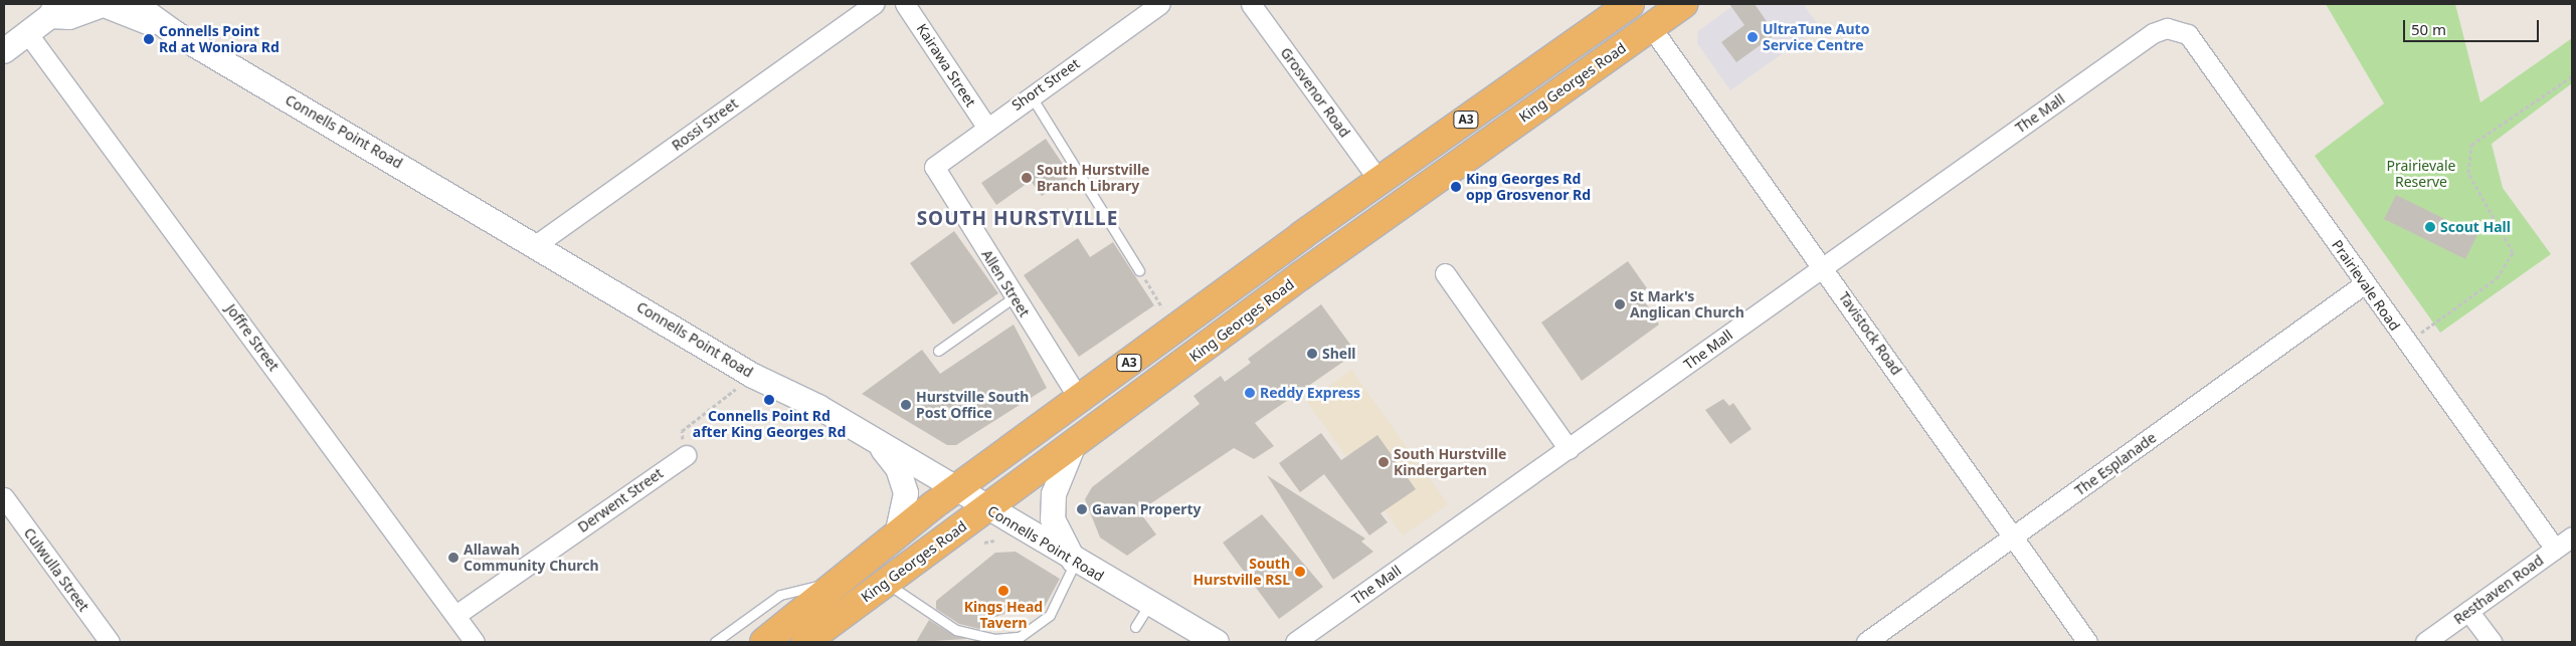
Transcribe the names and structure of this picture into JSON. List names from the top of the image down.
{
  "streets": {
    "highway": ["King Georges Road", "A3"],
    "street": [
      "Kairawa Street",
      "Short Street",
      "Grosvenor Road",
      "The Mall",
      "Rossi Street",
      "Connells Point Road",
      "Allen Street",
      "Prairievale Road",
      "Tavistock Road",
      "Joffre Street",
      "The Esplanade",
      "Derwent Street",
      "Culwulla Street",
      "Resthaven Road"
    ]
  },
  "crossings": [
    ["Kairawa Street", "Short Street"],
    ["King Georges Road", "Grosvenor Road"],
    ["King Georges Road", "Connells Point Road"],
    ["King Georges Road", "Allen Street"],
    ["King Georges Road", "Tavistock Road"],
    ["Short Street", "Allen Street"],
    ["The Mall", "Prairievale Road"],
    ["The Mall", "Tavistock Road"],
    ["Rossi Street", "Connells Point Road"],
    ["Prairievale Road", "The Esplanade"],
    ["Prairievale Road", "Resthaven Road"],
    ["Tavistock Road", "The Esplanade"],
    ["Joffre Street", "Derwent Street"]
  ],
  "districts": ["SOUTH HURSTVILLE"],
  "parks": ["Prairievale Reserve"],
  "places": [
    "UltraTune Auto Service Centre",
    "Connells Point Rd at Woniora Rd",
    "South Hurstville Branch Library",
    "King Georges Rd opp Grosvenor Rd",
    "Scout Hall",
    "St Mark's Anglican Church",
    "Shell",
    "Reddy Express",
    "Connells Point Rd after King Georges Rd",
    "Hurstville South Post Office",
    "South Hurstville Kindergarten",
    "Gavan Property",
    "Allawah Community Church",
    "South Hurstville RSL",
    "Kings Head Tavern"
  ],
  "scale_bar": "50 m"
}
